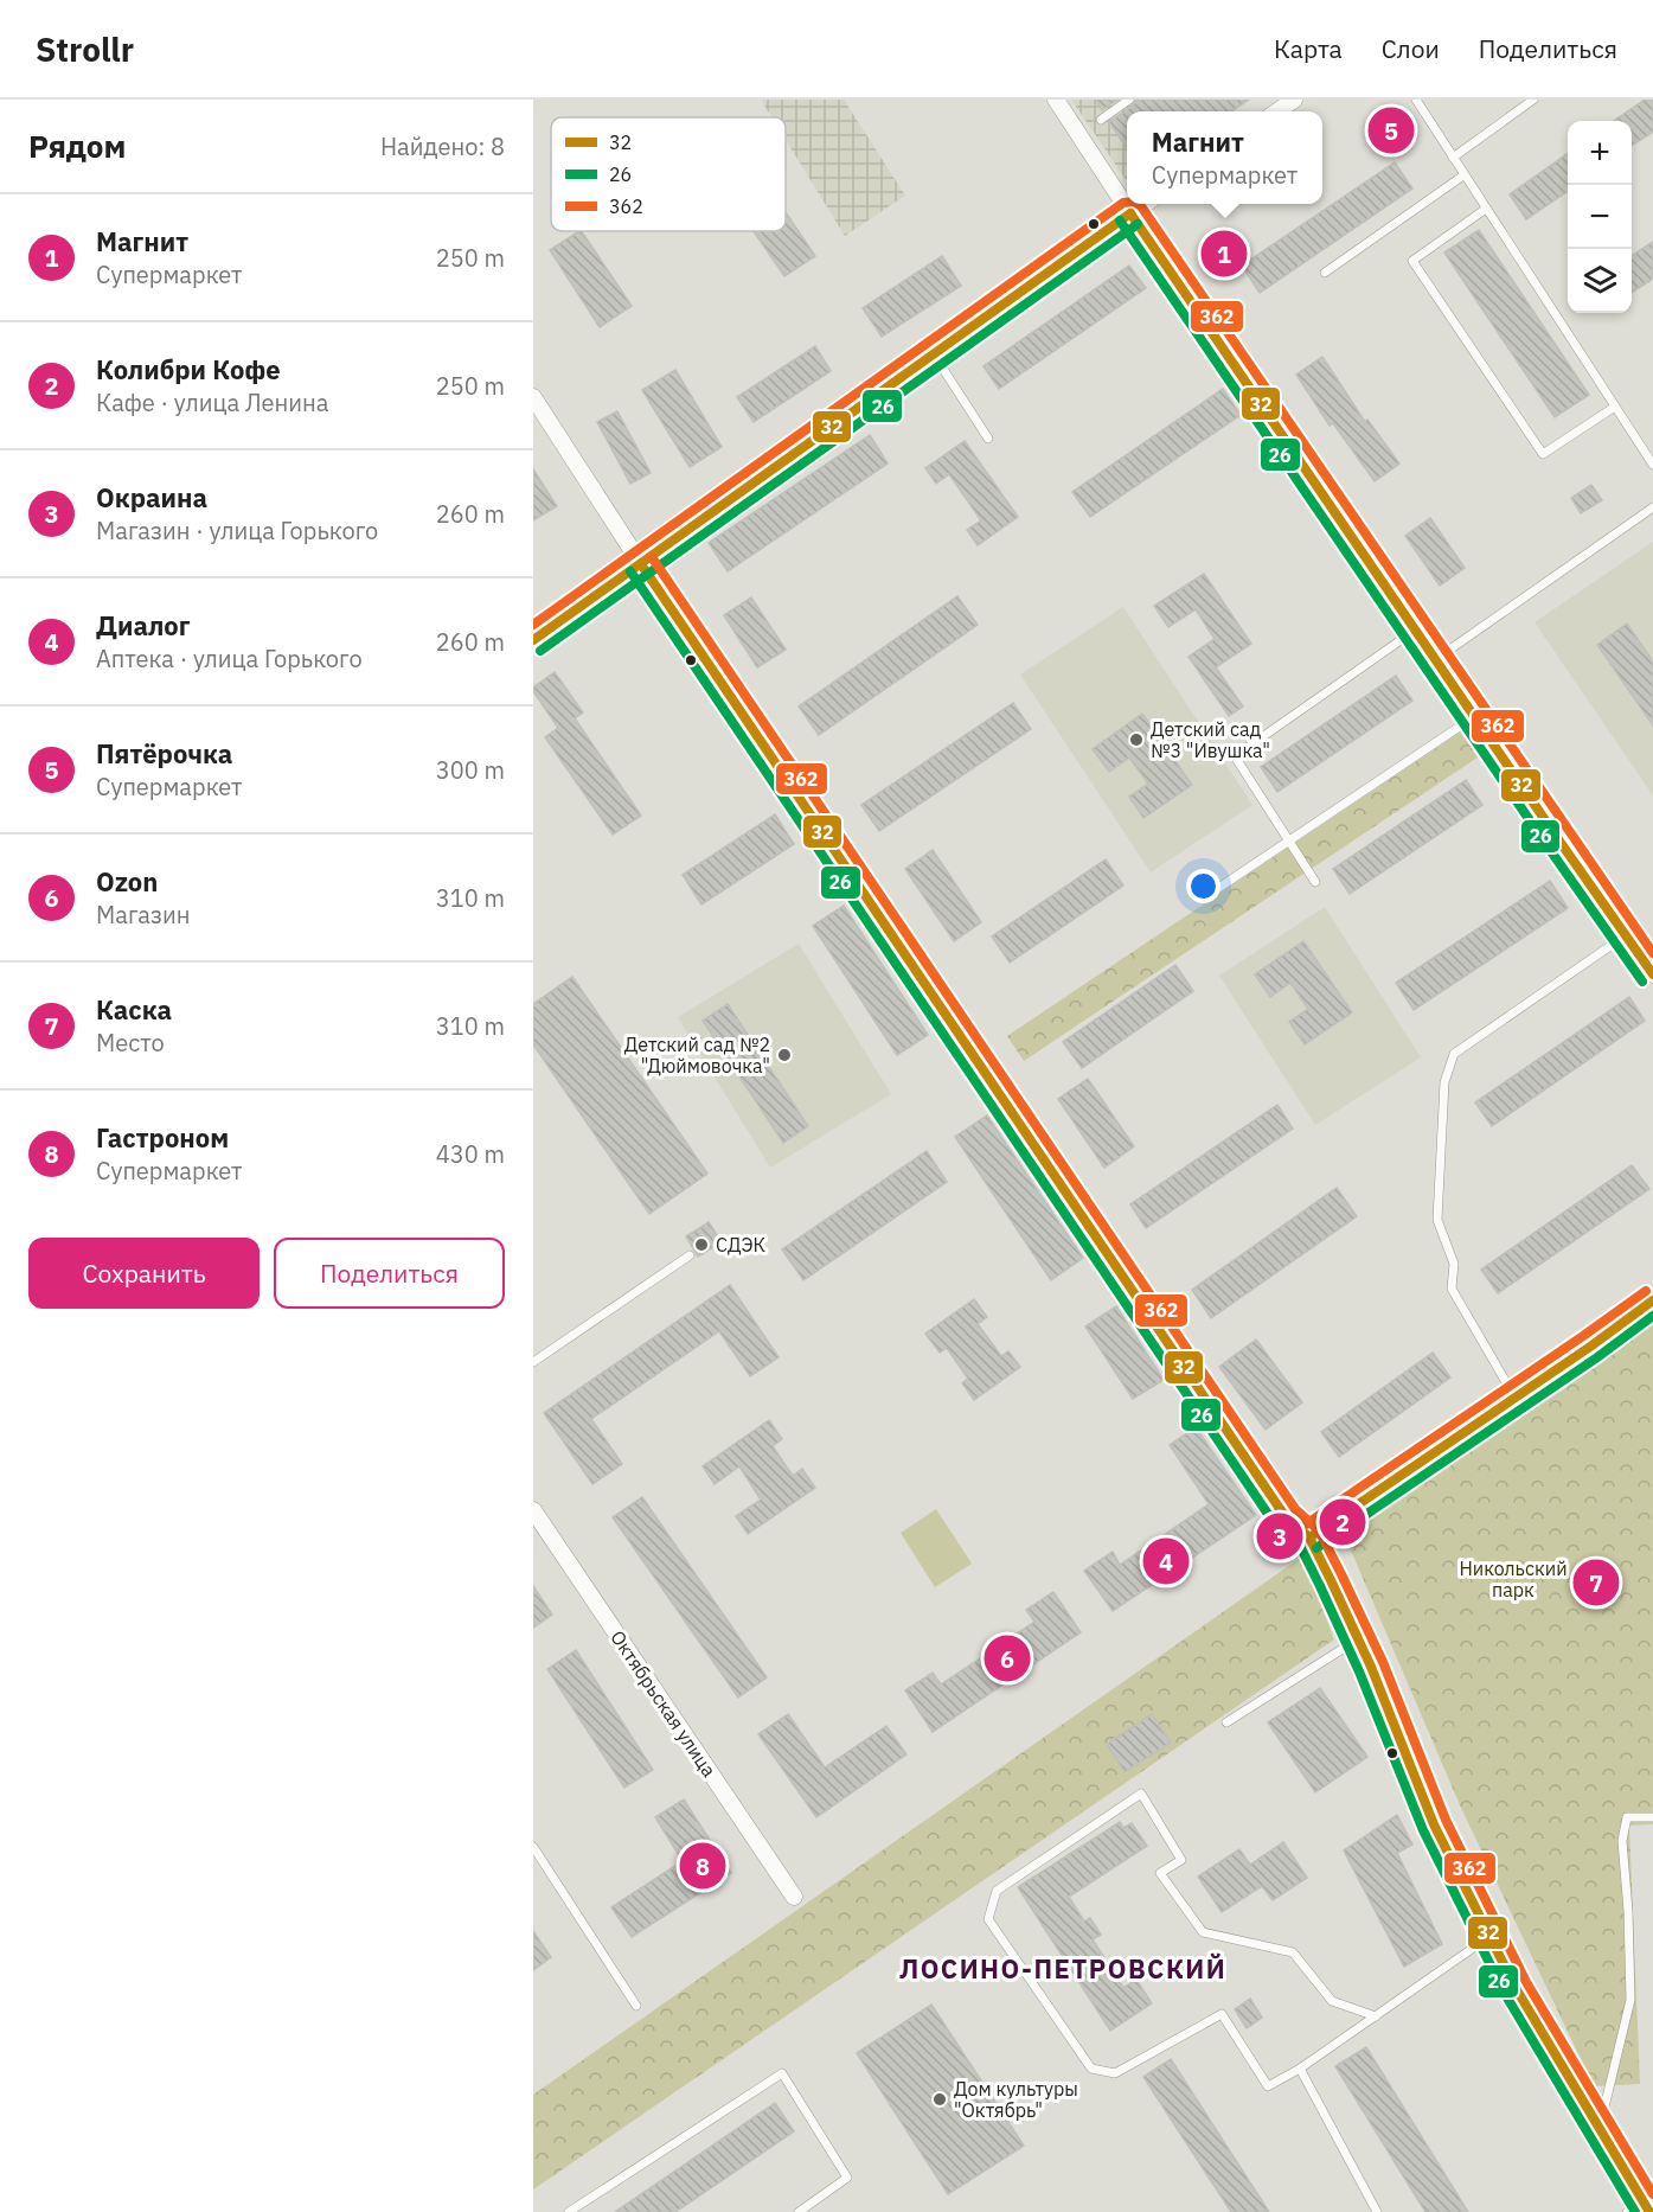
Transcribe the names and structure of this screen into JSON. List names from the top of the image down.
{
  "streets": {
    "street": ["Октябрьская улица"]
  },
  "districts": ["ЛОСИНО-ПЕТРОВСКИЙ"],
  "parks": ["Никольский парк"],
  "places": [
    "Детский сад №3 \"Ивушка\"",
    "Детский сад №2 \"Дюймовочка\"",
    "СДЭК",
    "Дом культуры \"Октябрь\""
  ],
  "lines": ["transit line 362", "transit line 32", "transit line 26"],
  "legend": ["32", "26", "362"],
  "page": {
    "header": "Strollr",
    "nav": ["Карта", "Слои", "Поделиться"],
    "heading": ["Рядом", "Найдено: 8"],
    "pins": [
      "5",
      "1",
      "2",
      "3",
      "4",
      "7",
      "6",
      "8"
    ],
    "popup": ["Магнит", "Супермаркет"],
    "map_buttons": ["+", "−"],
    "list": [
      {
        "mark": "1",
        "name": "Магнит",
        "note": "Супермаркет",
        "value": "250 m"
      },
      {
        "mark": "2",
        "name": "Колибри Кофе",
        "note": "Кафе · улица Ленина",
        "value": "250 m"
      },
      {
        "mark": "3",
        "name": "Окраина",
        "note": "Магазин · улица Горького",
        "value": "260 m"
      },
      {
        "mark": "4",
        "name": "Диалог",
        "note": "Аптека · улица Горького",
        "value": "260 m"
      },
      {
        "mark": "5",
        "name": "Пятёрочка",
        "note": "Супермаркет",
        "value": "300 m"
      },
      {
        "mark": "6",
        "name": "Ozon",
        "note": "Магазин",
        "value": "310 m"
      },
      {
        "mark": "7",
        "name": "Каска",
        "note": "Место",
        "value": "310 m"
      },
      {
        "mark": "8",
        "name": "Гастроном",
        "note": "Супермаркет",
        "value": "430 m"
      }
    ],
    "buttons": ["Сохранить", "Поделиться"]
  }
}
